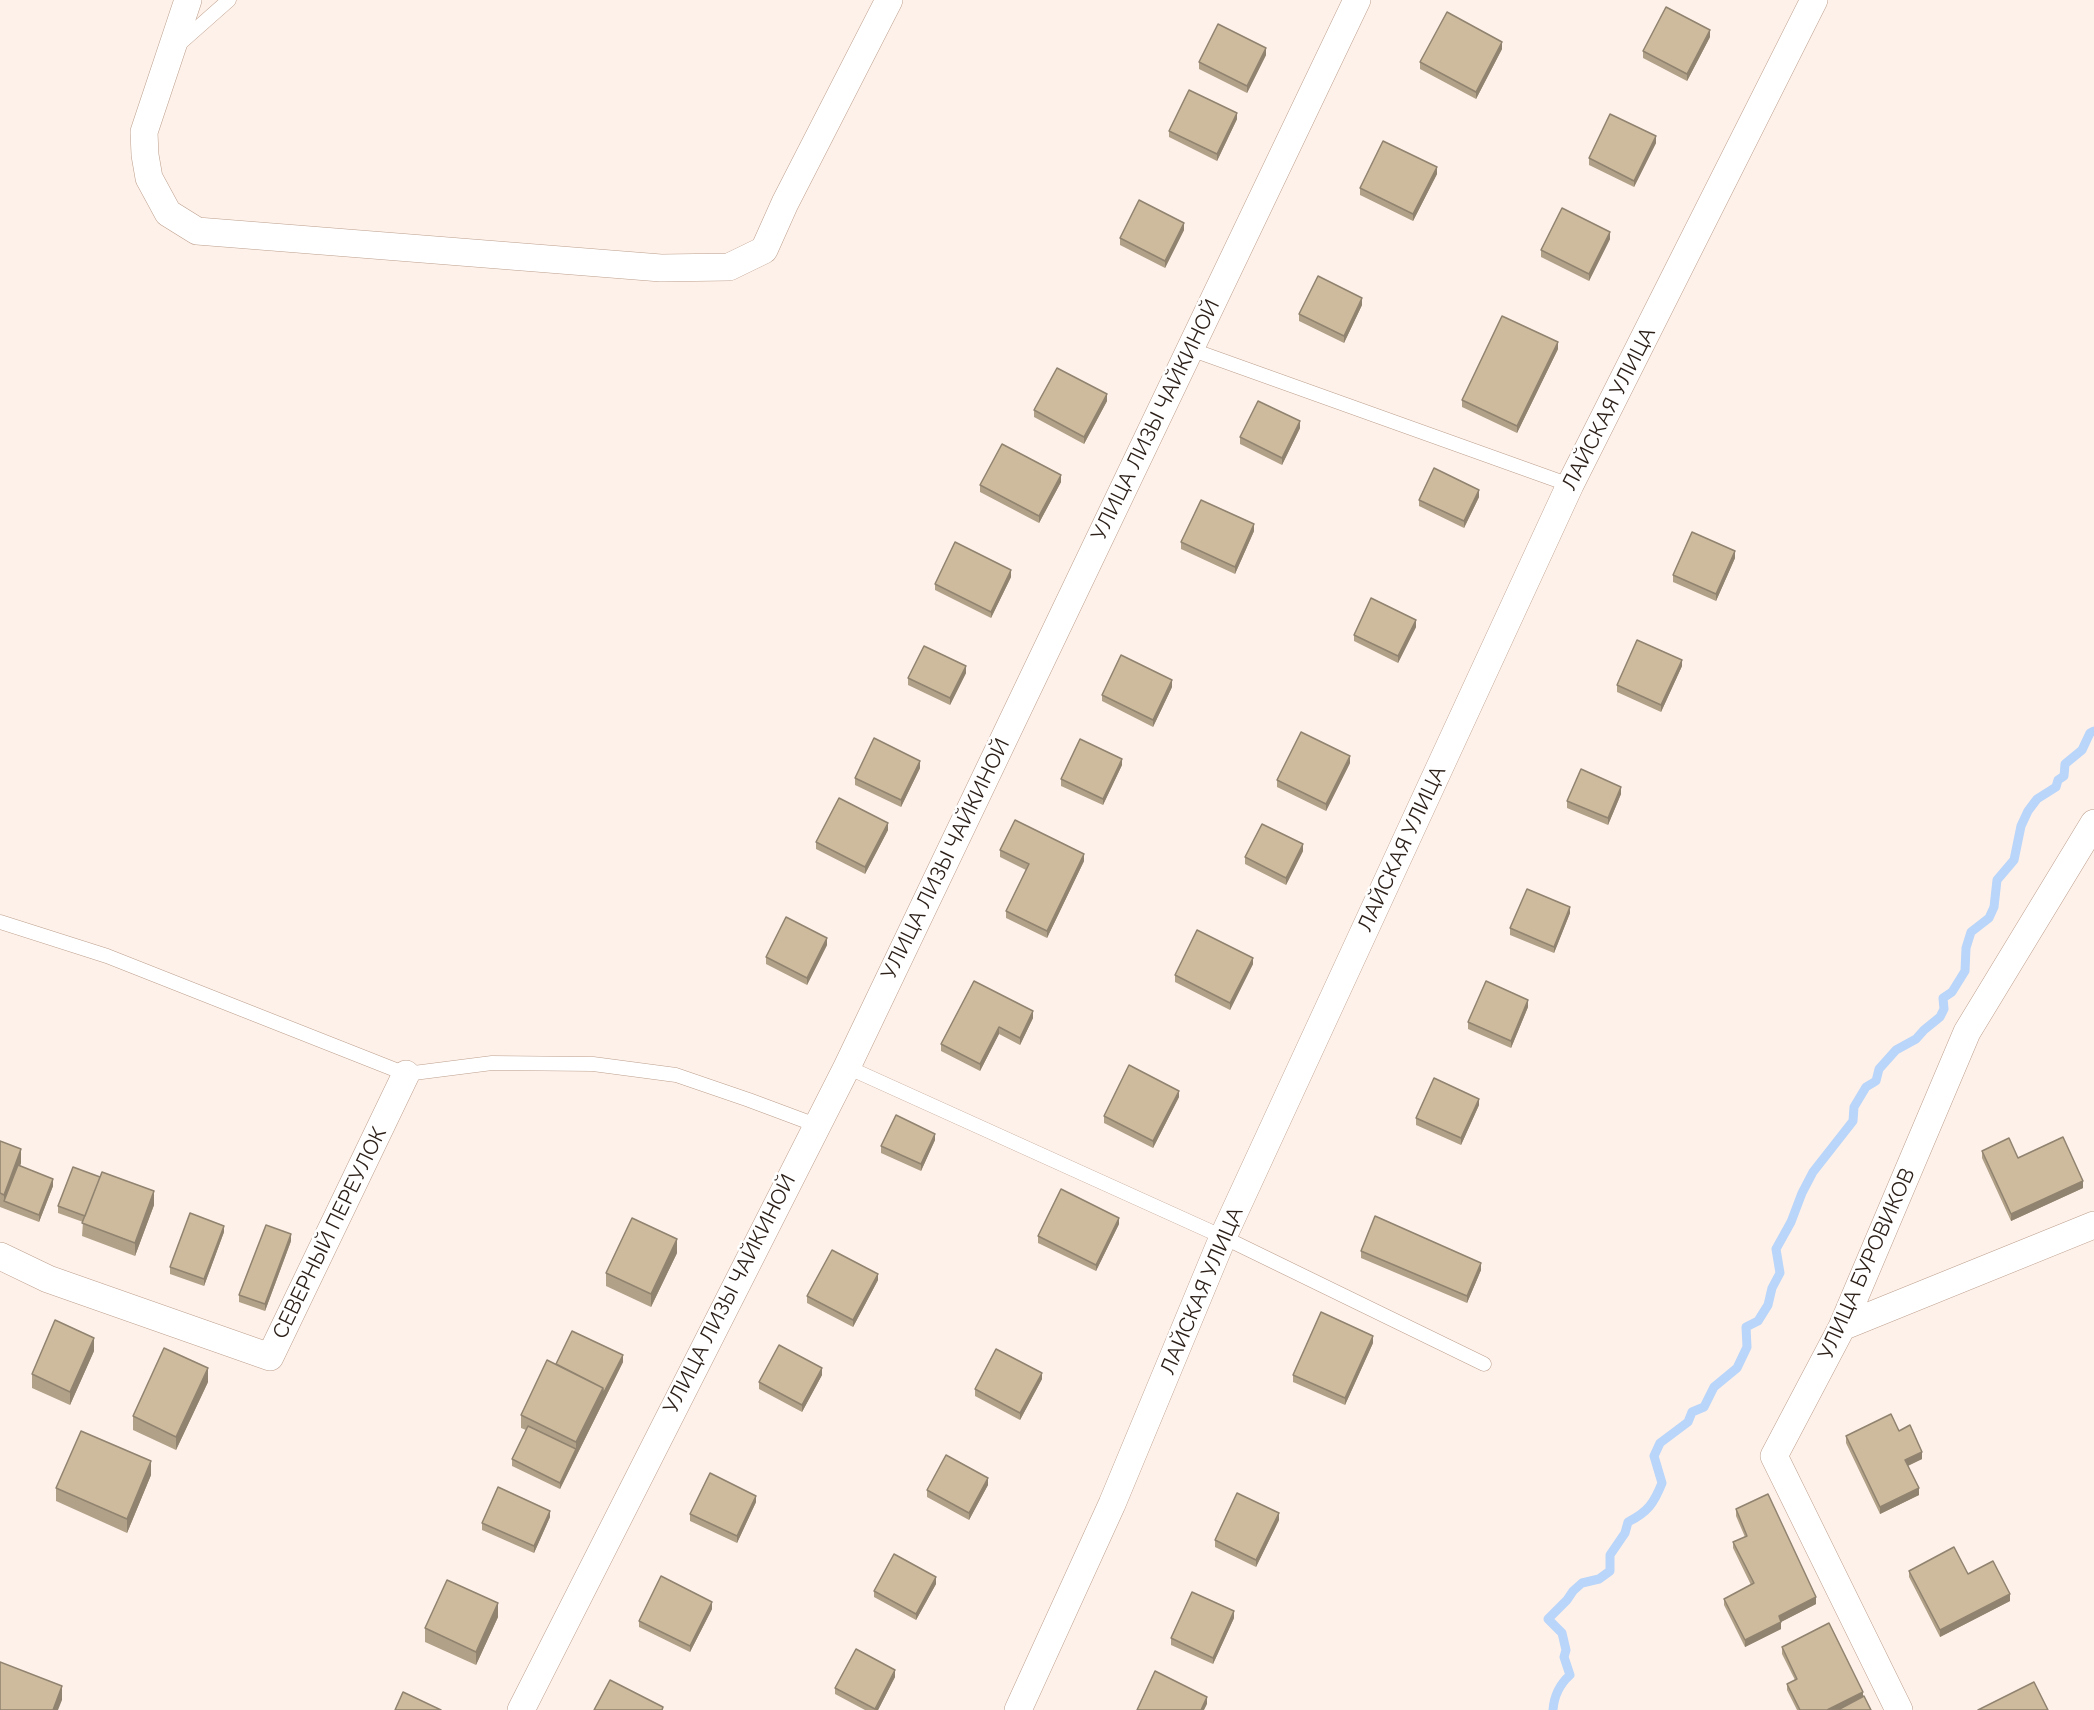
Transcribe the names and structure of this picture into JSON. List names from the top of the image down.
{
  "streets": {
    "street": [
      "ЛАЙСКАЯ УЛИЦА",
      "УЛИЦА ЛИЗЫ ЧАЙКИНОЙ",
      "СЕВЕРНЫЙ ПЕРЕУЛОК",
      "УЛИЦА БУРОВИКОВ"
    ]
  }
}
